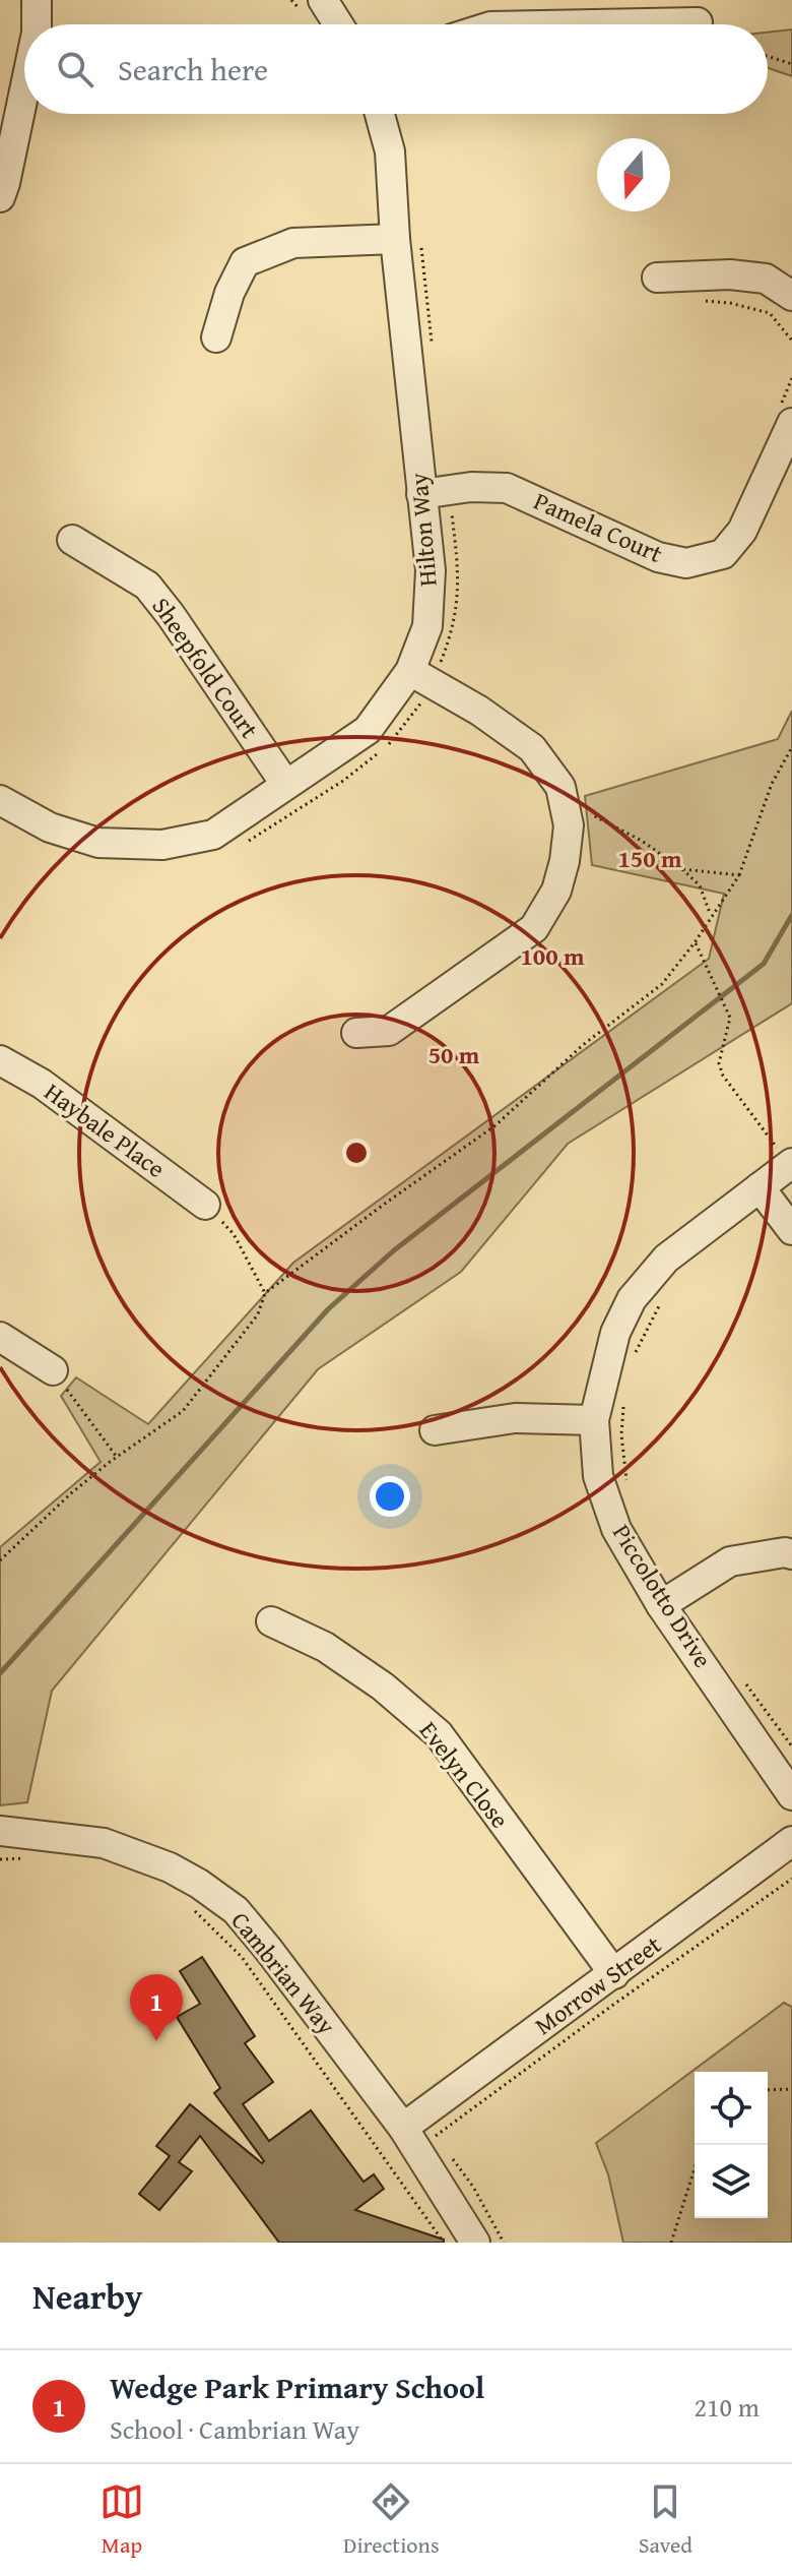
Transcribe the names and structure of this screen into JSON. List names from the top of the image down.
{
  "streets": {
    "street": [
      "Pamela Court",
      "Hilton Way",
      "Sheepfold Court",
      "Haybale Place",
      "Piccolotto Drive",
      "Evelyn Close",
      "Cambrian Way",
      "Morrow Street"
    ]
  },
  "crossings": [
    ["Pamela Court", "Hilton Way"],
    ["Hilton Way", "Sheepfold Court"],
    ["Evelyn Close", "Morrow Street"],
    ["Cambrian Way", "Morrow Street"]
  ],
  "north": "bottom",
  "page": {
    "search": "Search here",
    "pins": "1",
    "heading": "Nearby",
    "list": [
      {
        "mark": "1",
        "name": "Wedge Park Primary School",
        "note": "School · Cambrian Way",
        "value": "210 m"
      }
    ],
    "nav": ["Map", "Directions", "Saved"]
  },
  "rings": ["150 m", "100 m", "50 m"]
}
